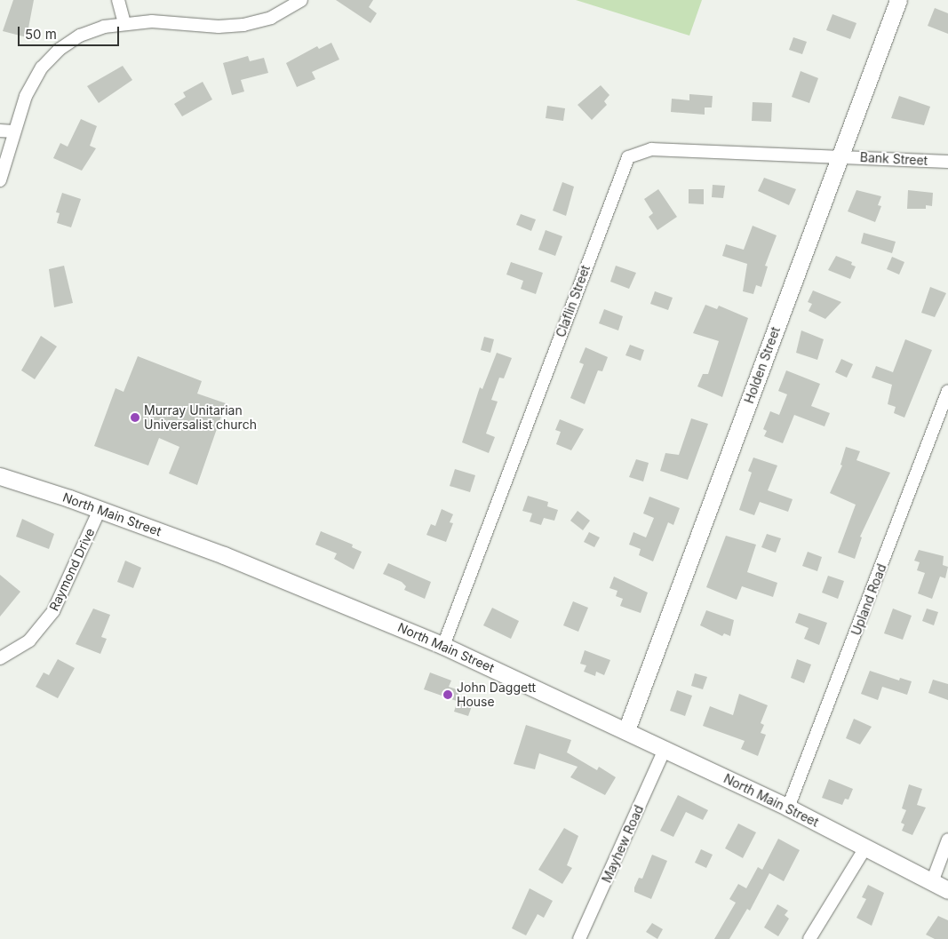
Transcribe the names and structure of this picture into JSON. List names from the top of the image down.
{
  "streets": {
    "main road": ["Holden Street", "North Main Street"],
    "street": [
      "Bank Street",
      "Claflin Street",
      "Raymond Drive",
      "Upland Road",
      "Mayhew Road"
    ]
  },
  "crossings": [
    ["Bank Street", "Claflin Street"],
    ["Bank Street", "Holden Street"],
    ["Claflin Street", "Holden Street"],
    ["Claflin Street", "North Main Street"],
    ["Holden Street", "North Main Street"],
    ["North Main Street", "Raymond Drive"],
    ["North Main Street", "Upland Road"],
    ["North Main Street", "Mayhew Road"]
  ],
  "places": ["Murray Unitarian Universalist church", "John Daggett House"],
  "scale_bar": "50 m"
}
